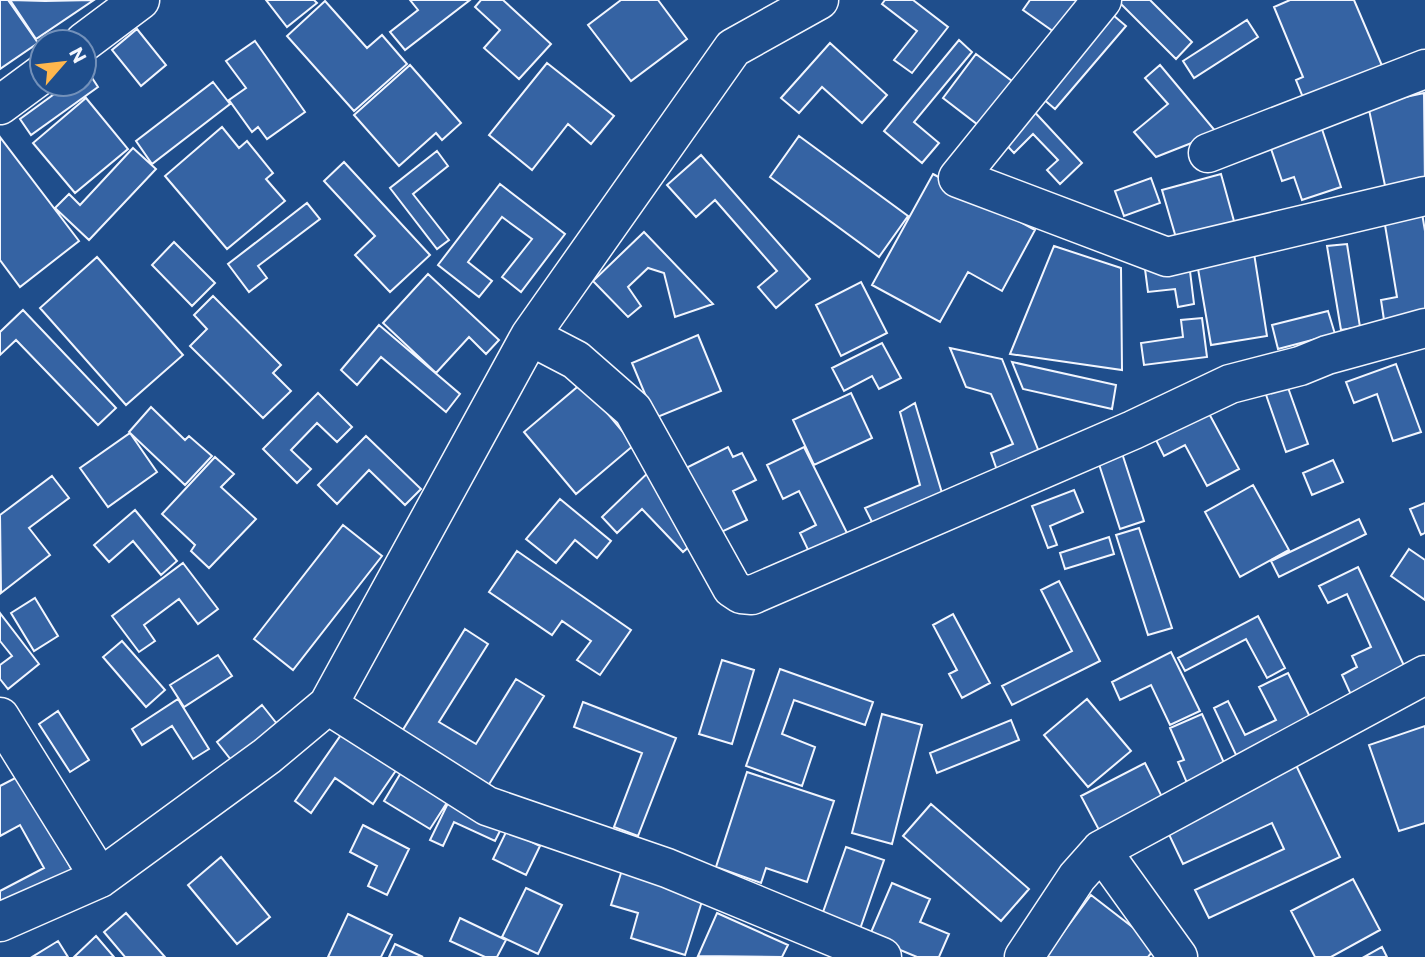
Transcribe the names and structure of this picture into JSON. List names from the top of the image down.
{
  "north": "top right"
}
